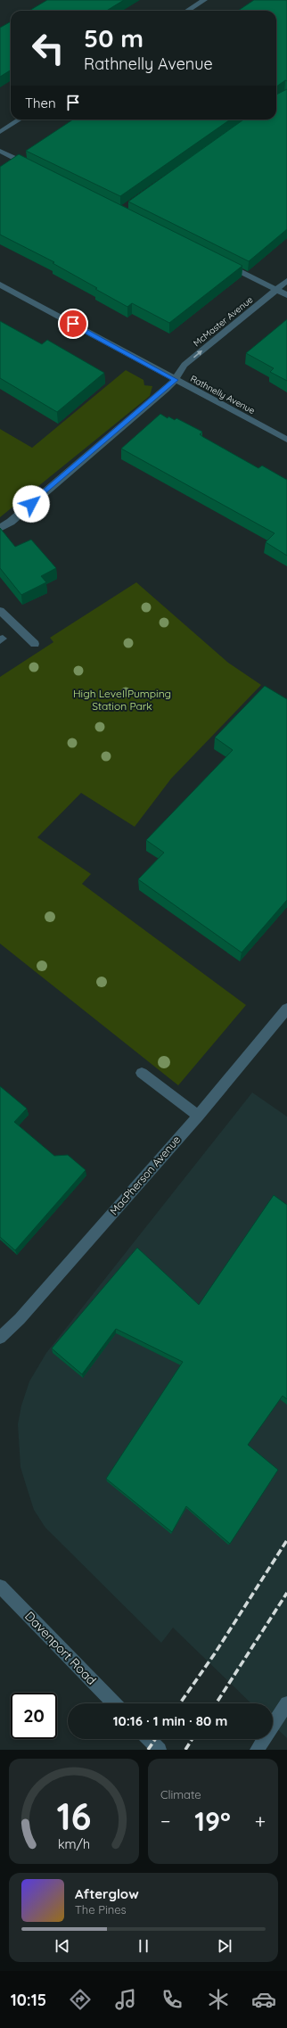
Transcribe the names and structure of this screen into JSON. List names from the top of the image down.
{
  "streets": {
    "street": [
      "McMaster Avenue",
      "Rathnelly Avenue",
      "MacPherson Avenue",
      "Davenport Road"
    ]
  },
  "crossings": [
    ["McMaster Avenue", "Rathnelly Avenue"]
  ],
  "one_way": ["McMaster Avenue"],
  "parks": ["High Level Pumping Station Park"],
  "page": {
    "turn": ["50 m", "Rathnelly Avenue"],
    "then": "Then",
    "limit": "20",
    "trip": "10:16 · 1 min · 80 m",
    "tile": "Climate",
    "heat": ["−", "19°", "+"],
    "song": ["Afterglow", "The Pines"],
    "tabs": "10:15",
    "gauge": ["16", "km/h"]
  }
}
